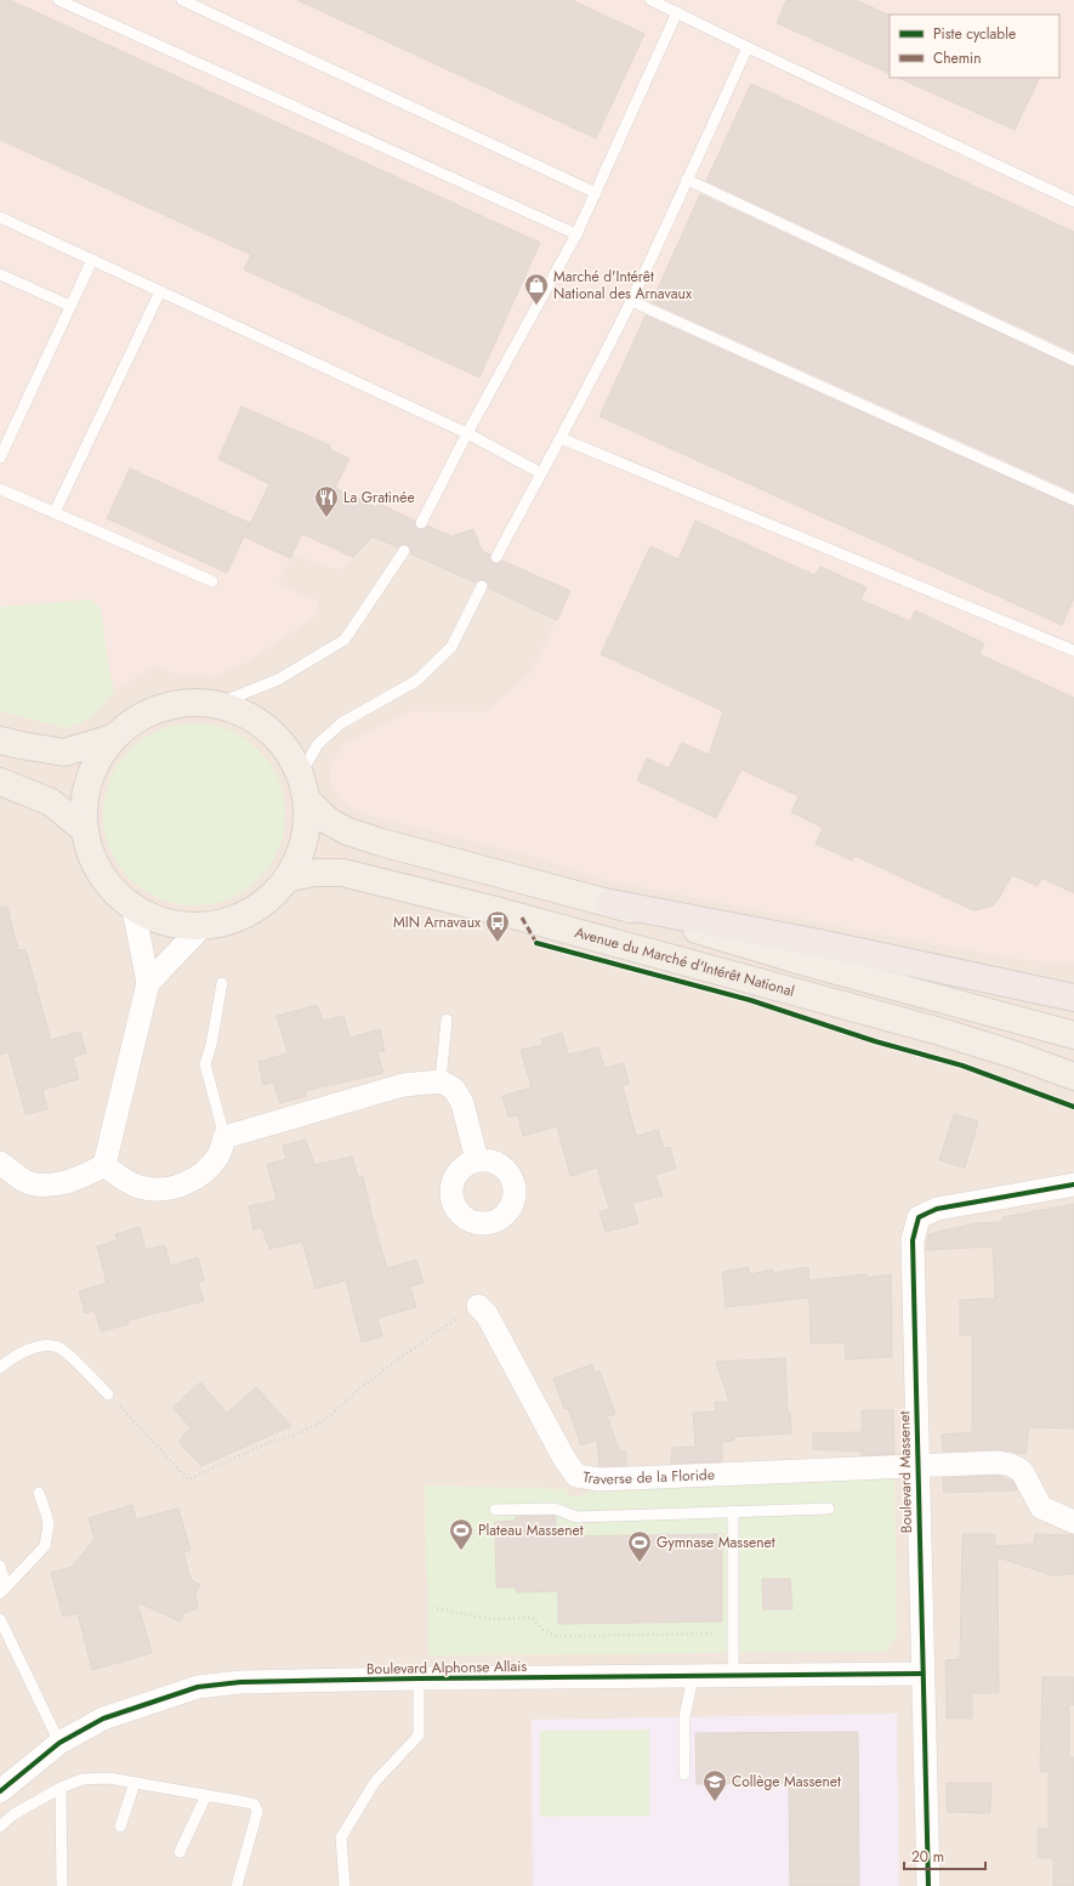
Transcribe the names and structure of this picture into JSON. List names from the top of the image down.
{
  "streets": {
    "main road": ["Avenue du Marché d'Intérêt National"],
    "street": ["Boulevard Massenet", "Traverse de la Floride", "Boulevard Alphonse Allais"]
  },
  "crossings": [
    ["Boulevard Massenet", "Traverse de la Floride"],
    ["Boulevard Massenet", "Boulevard Alphonse Allais"]
  ],
  "places": {
    "shop": ["Marché d'Intérêt National des Arnavaux"],
    "restaurant": ["La Gratinée"],
    "bus stop": ["MIN Arnavaux"],
    "sports": ["Plateau Massenet", "Gymnase Massenet"],
    "school or university": ["Collège Massenet"]
  },
  "legend": ["Piste cyclable", "Chemin"],
  "scale_bar": "20 m"
}
